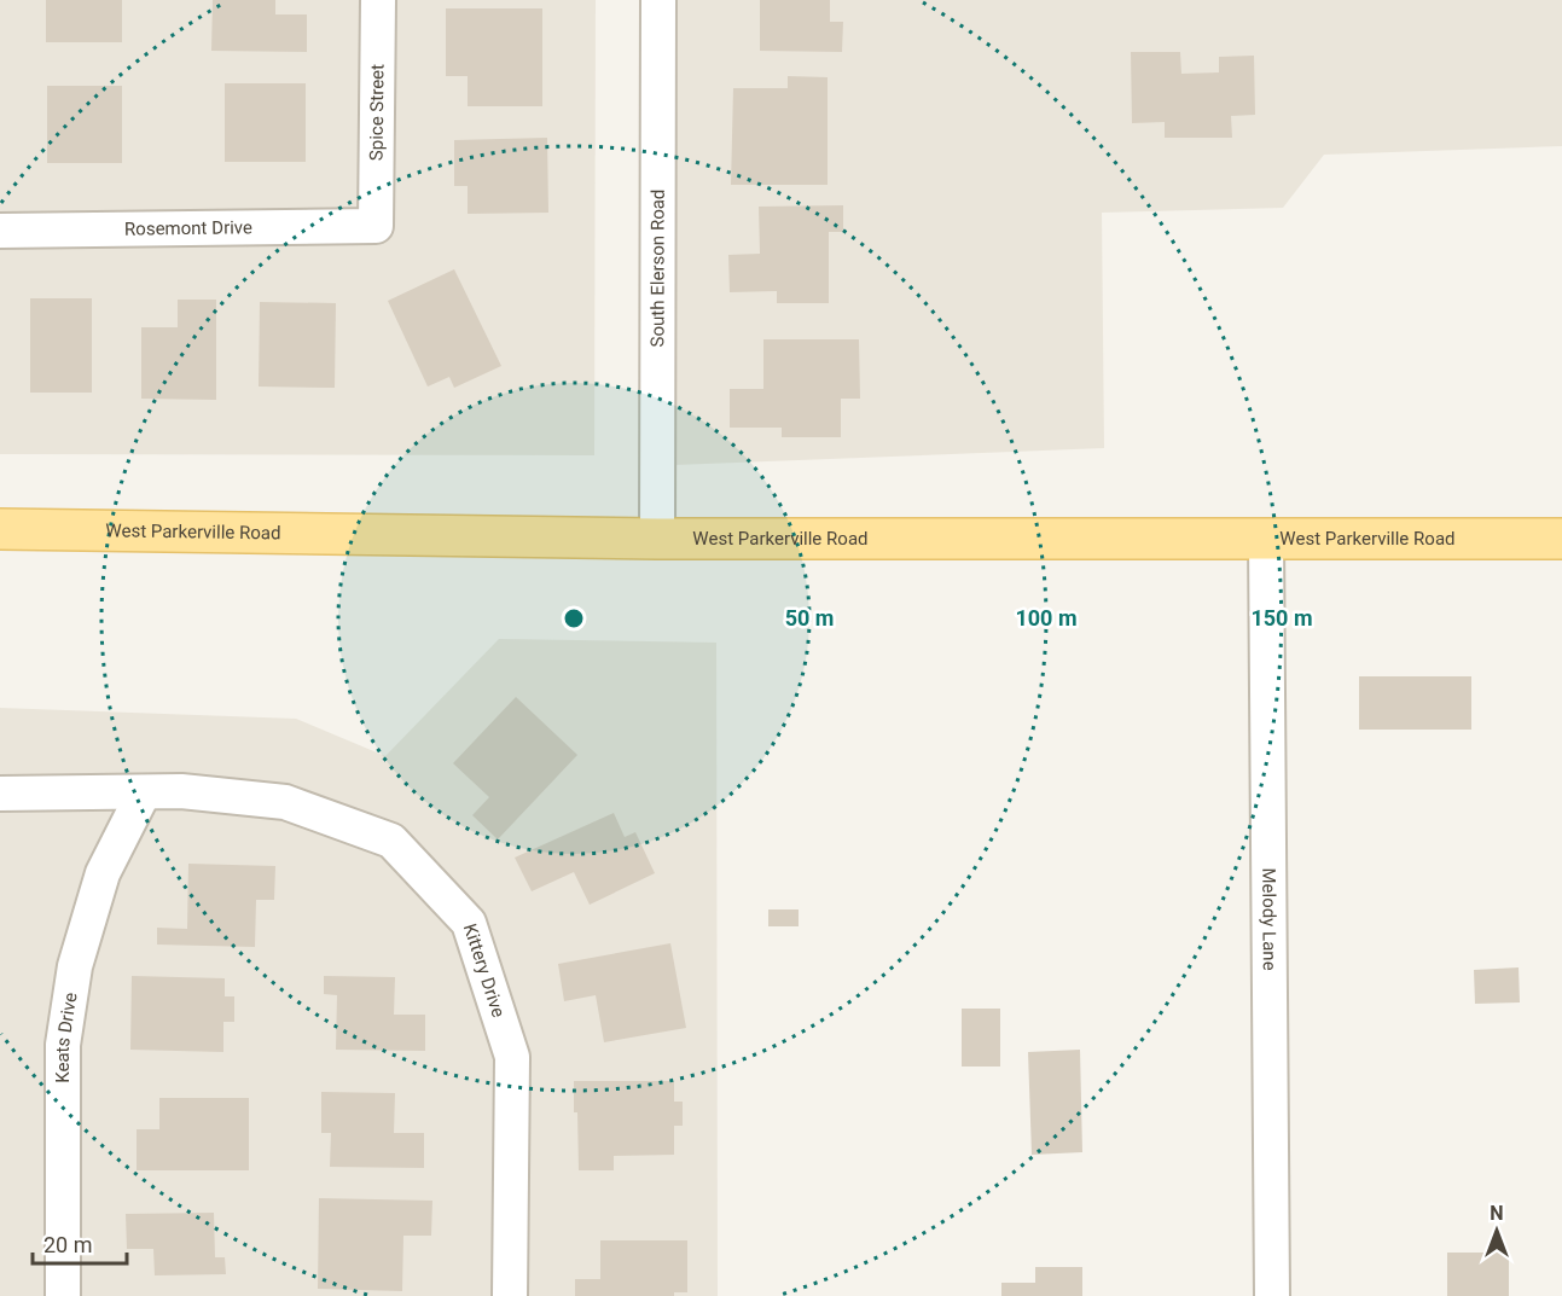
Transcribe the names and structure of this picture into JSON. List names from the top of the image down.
{
  "streets": {
    "main road": ["West Parkerville Road"],
    "street": [
      "Spice Street",
      "Rosemont Drive",
      "South Elerson Road",
      "Melody Lane",
      "Kittery Drive",
      "Keats Drive"
    ]
  },
  "crossings": [
    ["Spice Street", "Rosemont Drive"],
    ["South Elerson Road", "West Parkerville Road"],
    ["West Parkerville Road", "Melody Lane"],
    ["Kittery Drive", "Keats Drive"]
  ],
  "scale_bar": "20 m",
  "north": "top",
  "rings": ["50 m", "100 m", "150 m"]
}
